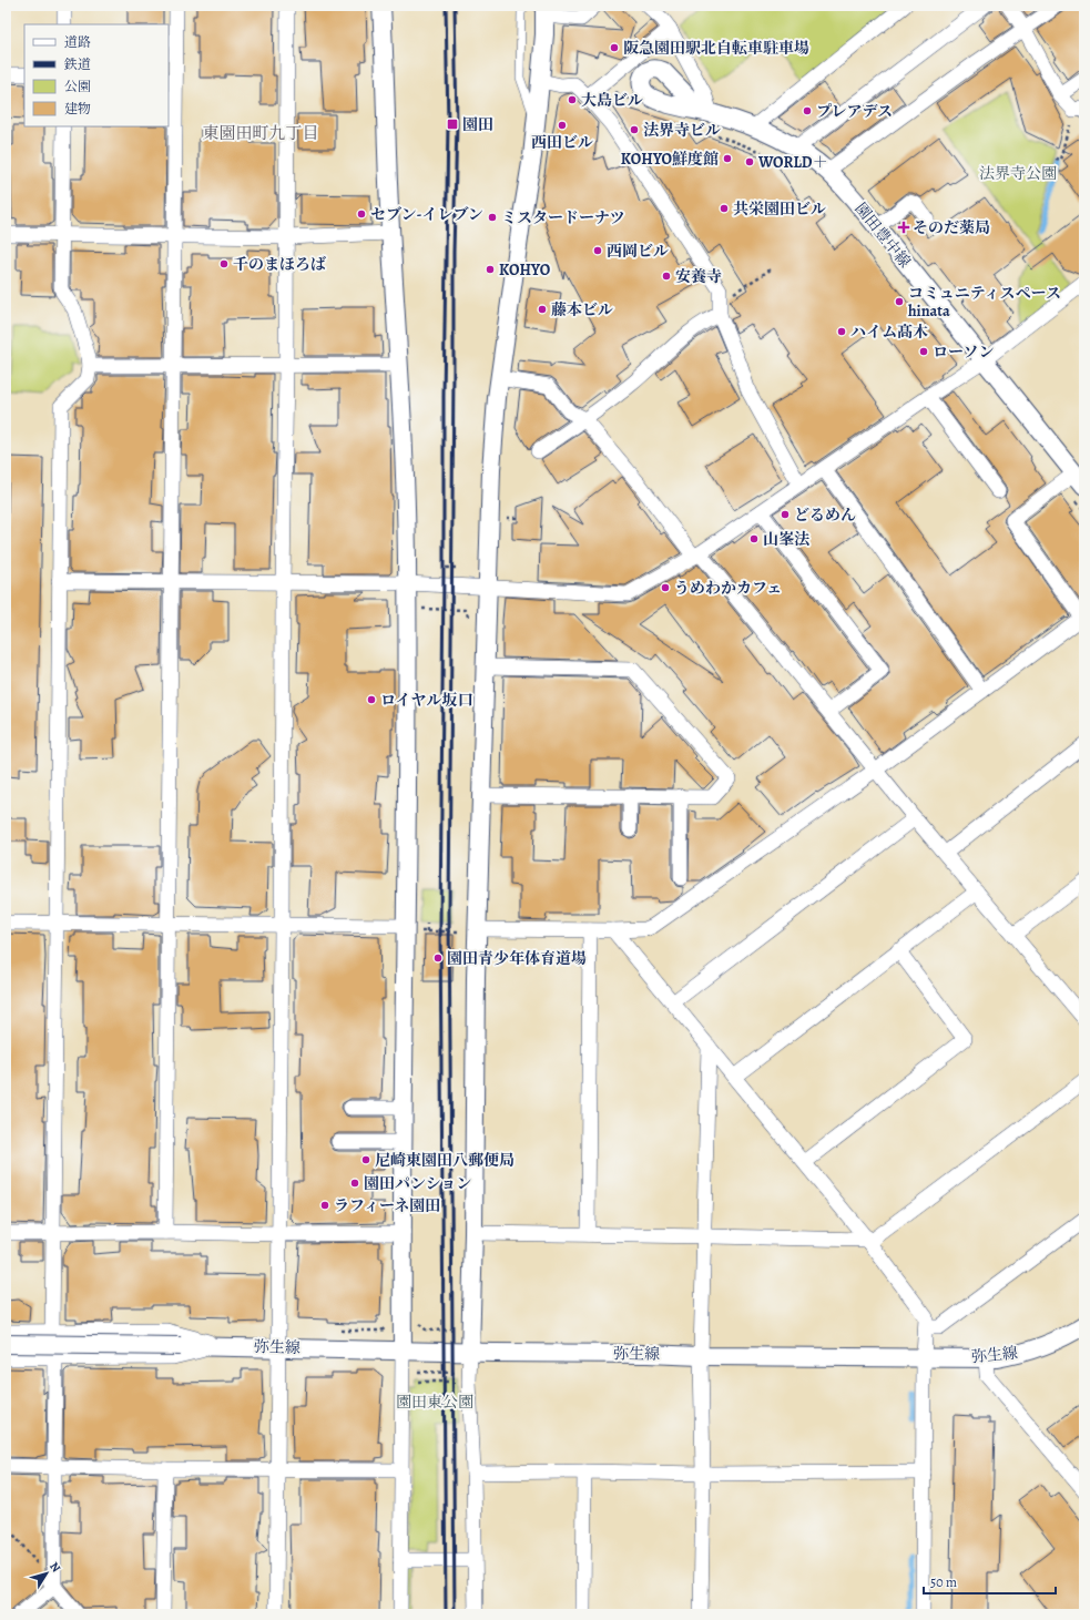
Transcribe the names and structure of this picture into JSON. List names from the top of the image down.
{
  "streets": {
    "street": ["園田豊中線", "弥生線"]
  },
  "districts": ["東園田町九丁目"],
  "parks": ["法界寺公園", "園田東公園"],
  "places": {
    "other": [
      "阪急園田駅北自転車駐車場",
      "大島ビル",
      "プレアデス",
      "西田ビル",
      "法界寺ビル",
      "KOHYO鮮度館",
      "WORLD＋",
      "共栄園田ビル",
      "セブン-イレブン",
      "ミスタードーナツ",
      "西岡ビル",
      "千のまほろば",
      "KOHYO",
      "安養寺",
      "コミュニティスペース hinata",
      "藤本ビル",
      "ハイム髙木",
      "ローソン",
      "どるめん",
      "山峯法",
      "うめわかカフェ",
      "ロイヤル坂口",
      "園田青少年体育道場",
      "尼崎東園田八郵便局",
      "園田パンション",
      "ラフィーネ園田"
    ],
    "transit": ["園田"],
    "health": ["そのだ薬局"]
  },
  "legend": [
    "道路",
    "鉄道",
    "公園",
    "建物"
  ],
  "scale_bar": "50 m",
  "north": "top right"
}
